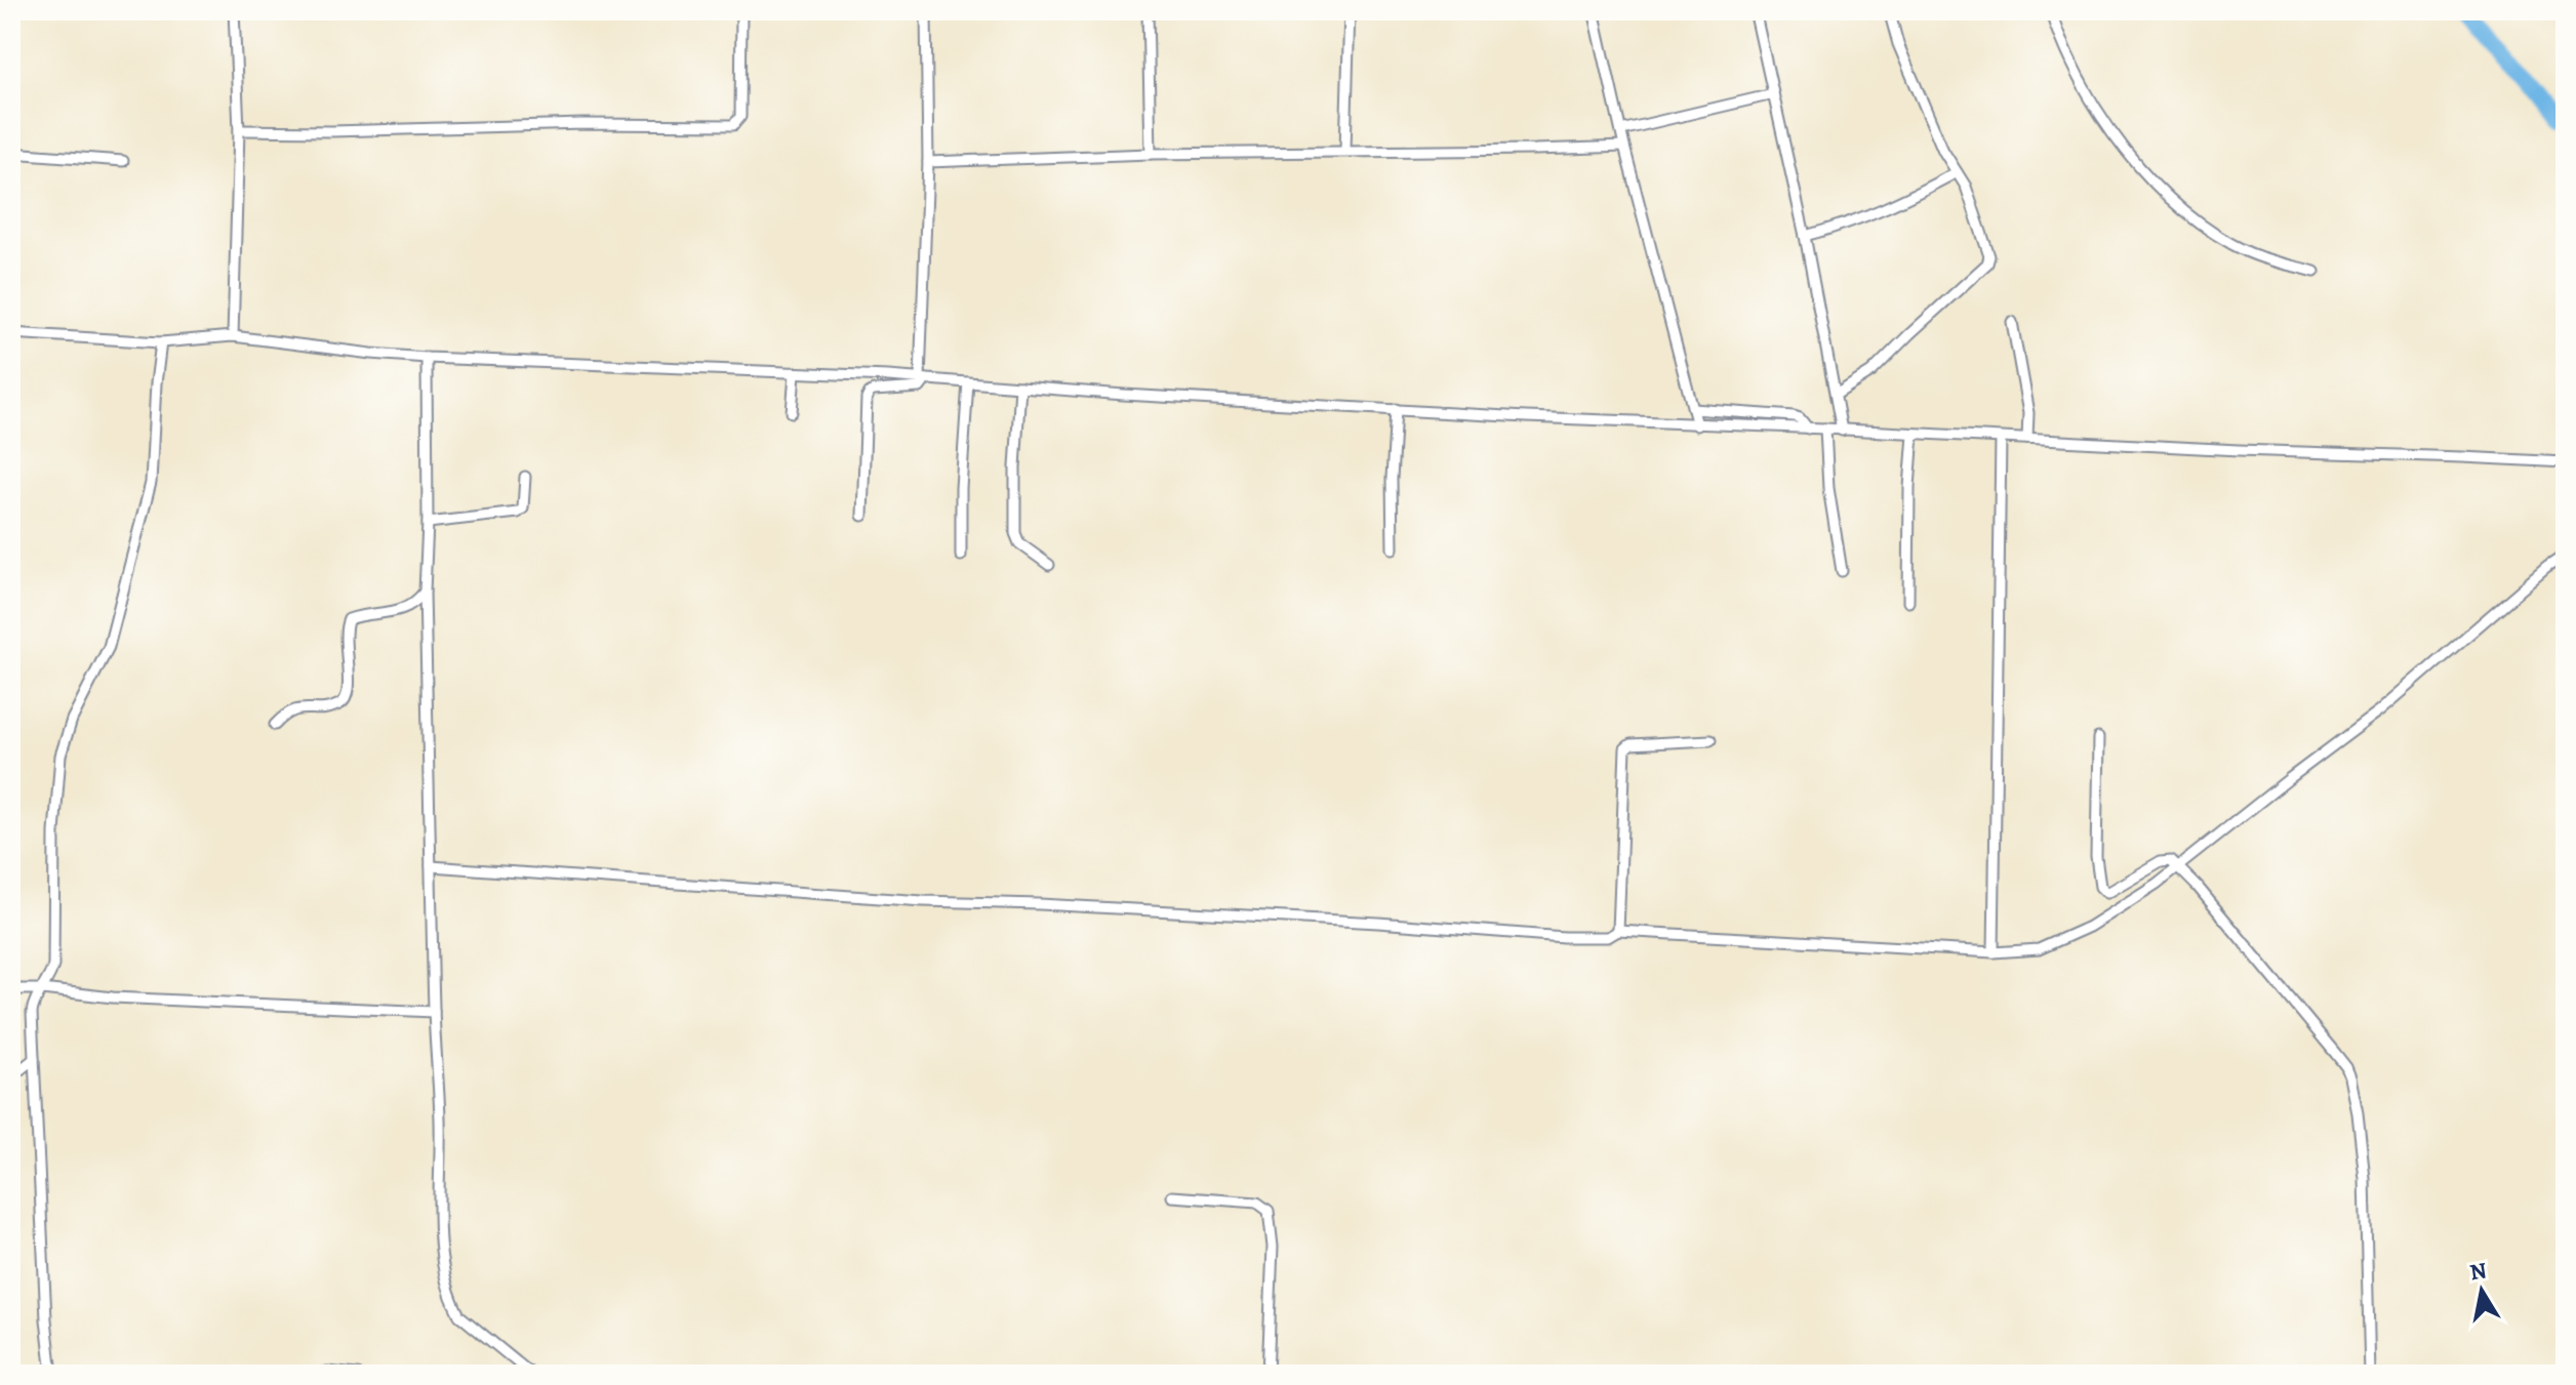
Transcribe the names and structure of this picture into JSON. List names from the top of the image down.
{
  "north": "top"
}
